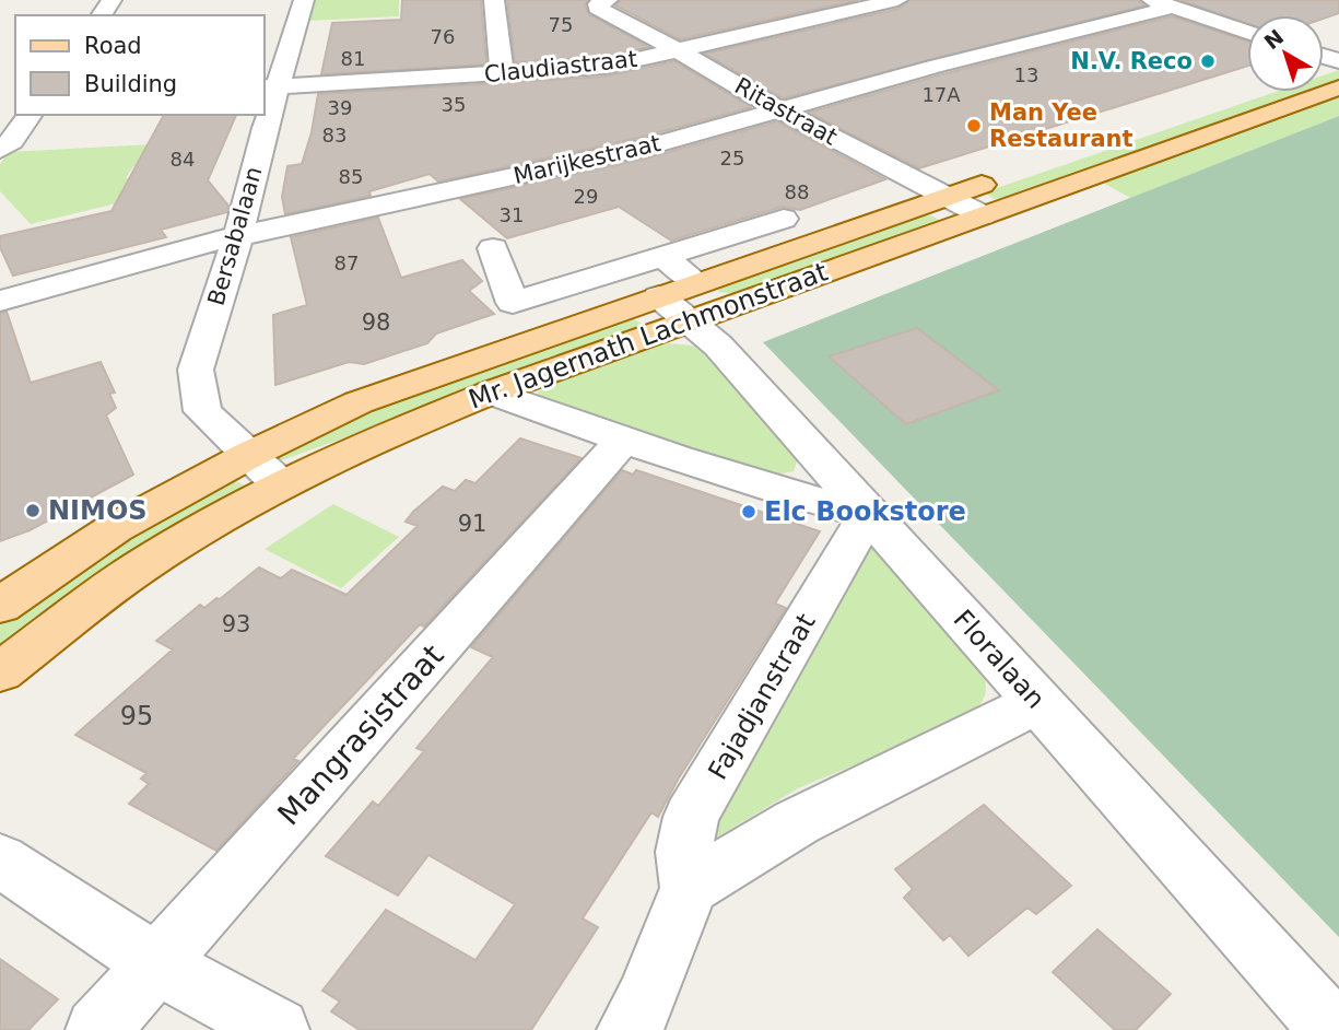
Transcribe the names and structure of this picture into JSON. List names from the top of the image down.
{
  "streets": {
    "main road": ["Mr. Jagernath Lachmonstraat"],
    "street": [
      "Claudiastraat",
      "Ritastraat",
      "Marijkestraat",
      "Bersabalaan",
      "Floralaan",
      "Fajadjanstraat",
      "Mangrasistraat"
    ]
  },
  "crossings": [
    ["Claudiastraat", "Ritastraat"],
    ["Claudiastraat", "Bersabalaan"],
    ["Ritastraat", "Marijkestraat"],
    ["Ritastraat", "Mr. Jagernath Lachmonstraat"],
    ["Marijkestraat", "Bersabalaan"],
    ["Bersabalaan", "Mr. Jagernath Lachmonstraat"],
    ["Mr. Jagernath Lachmonstraat", "Floralaan"],
    ["Floralaan", "Fajadjanstraat"]
  ],
  "places": [
    "N.V. Reco",
    "Man Yee Restaurant",
    "NIMOS",
    "Elc Bookstore"
  ],
  "house_numbers": [
    "75",
    "76",
    "81",
    "13",
    "17A",
    "35",
    "39",
    "83",
    "25",
    "84",
    "85",
    "88",
    "29",
    "31",
    "87",
    "98",
    "91",
    "93",
    "95"
  ],
  "legend": ["Road", "Building"],
  "north": "top left"
}
